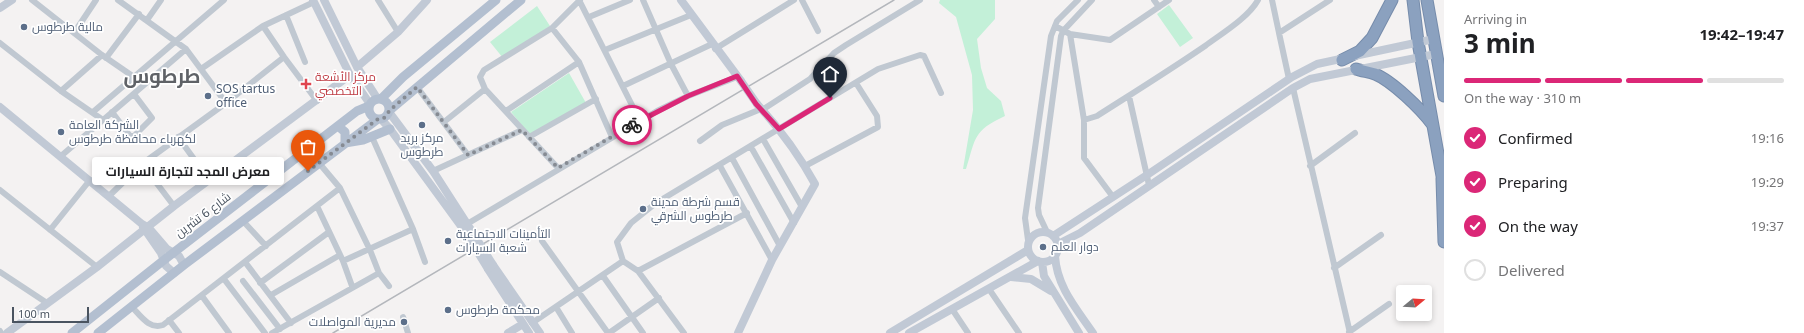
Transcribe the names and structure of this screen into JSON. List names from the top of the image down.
{
  "streets": {
    "main road": ["شارع 6 تشرين"]
  },
  "districts": ["طرطوس"],
  "places": {
    "other": [
      "مالية طرطوس",
      "SOS tartus office",
      "مركز بريد طرطوس",
      "الشركة العامة لكهرباء محافظة طرطوس",
      "معرض المجد لتجارة السيارات",
      "قسم شرطة مدينة طرطوس الشرقي",
      "التأمينات الاجتماعية شعبة السيارات",
      "دوار العلم",
      "محكمة طرطوس",
      "مديرية المواصلات"
    ],
    "health": ["مركز الأشعة التخصصي"]
  },
  "scale_bar": "100 m",
  "north": "right",
  "page": {
    "heading": ["3 min", "Arriving in", "19:42–19:47"],
    "bar": "On the way · 310 m",
    "list": [
      ["Confirmed", "19:16"],
      ["Preparing", "19:29"],
      ["On the way", "19:37"],
      "Delivered"
    ],
    "bubble": "معرض المجد لتجارة السيارات",
    "scale": "100 m"
  }
}
